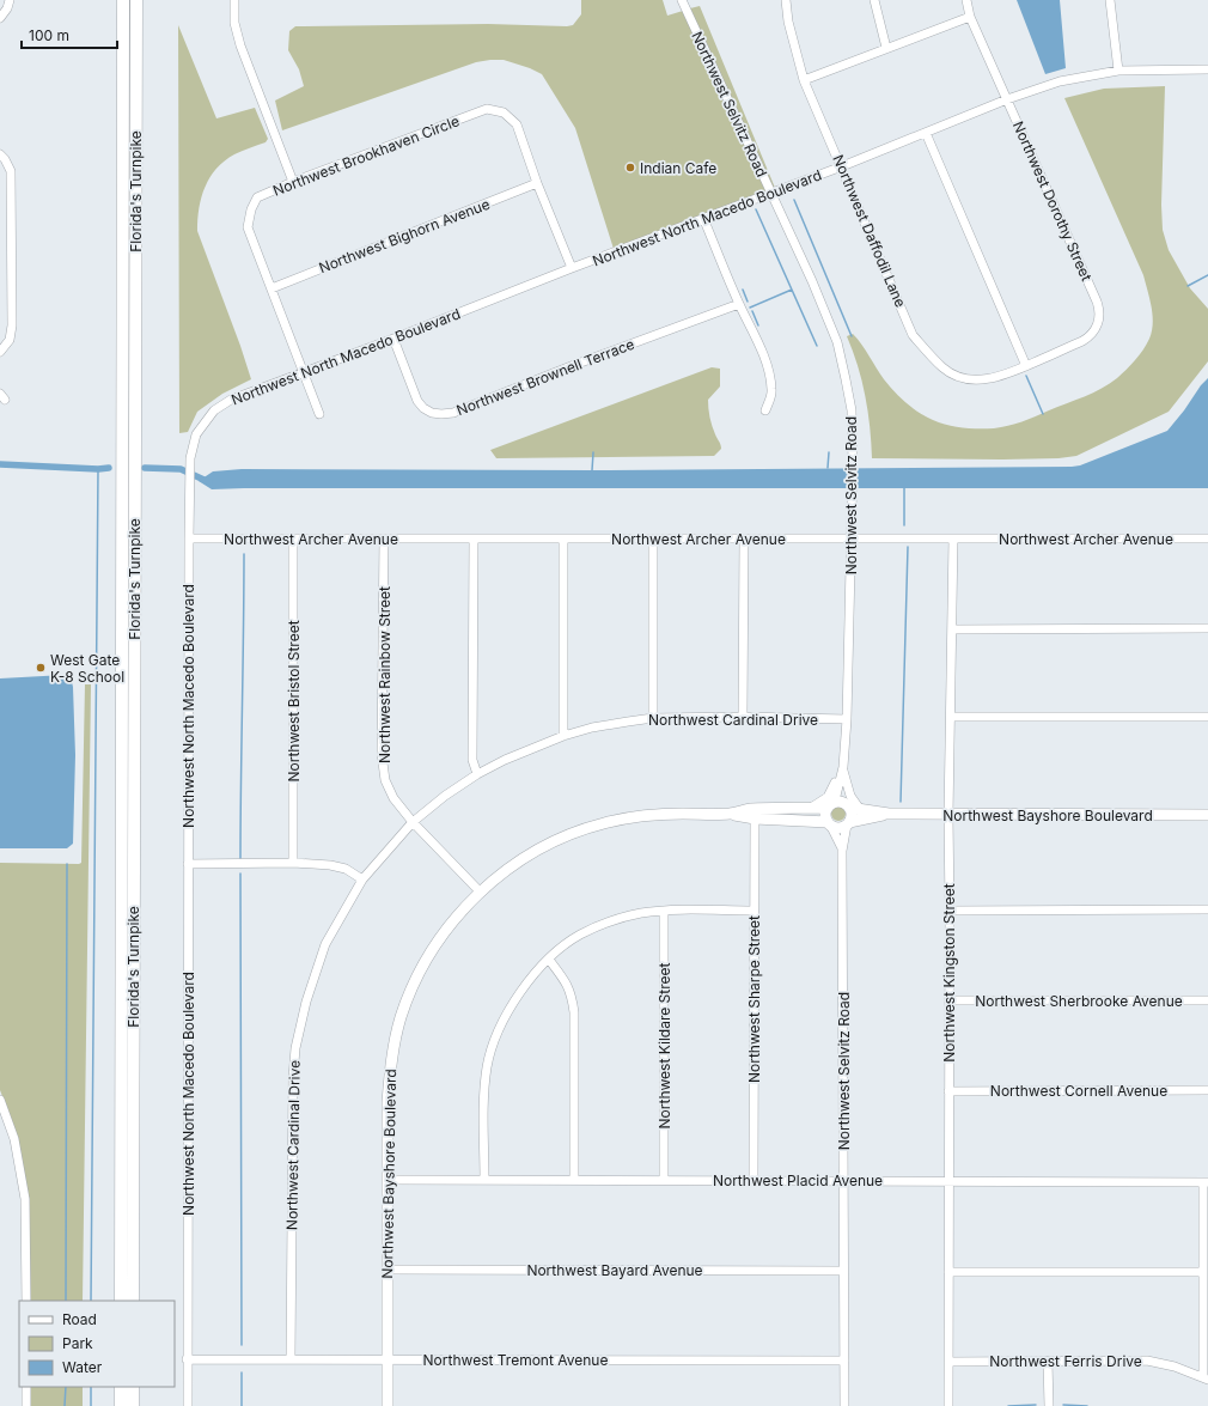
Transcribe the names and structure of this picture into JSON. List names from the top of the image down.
{
  "streets": {
    "highway": ["Florida's Turnpike"],
    "main road": ["Northwest Bayshore Boulevard"],
    "street": [
      "Northwest Selvitz Road",
      "Northwest Brookhaven Circle",
      "Northwest Dorothy Street",
      "Northwest North Macedo Boulevard",
      "Northwest Daffodil Lane",
      "Northwest Bighorn Avenue",
      "Northwest Brownell Terrace",
      "Northwest Archer Avenue",
      "Northwest Rainbow Street",
      "Northwest Bristol Street",
      "Northwest Cardinal Drive",
      "Northwest Kingston Street",
      "Northwest Sharpe Street",
      "Northwest Sherbrooke Avenue",
      "Northwest Kildare Street",
      "Northwest Cornell Avenue",
      "Northwest Placid Avenue",
      "Northwest Bayard Avenue",
      "Northwest Tremont Avenue",
      "Northwest Ferris Drive"
    ]
  },
  "crossings": [
    ["Northwest Selvitz Road", "Northwest North Macedo Boulevard"],
    ["Northwest Selvitz Road", "Northwest Archer Avenue"],
    ["Northwest Selvitz Road", "Northwest Cardinal Drive"],
    ["Northwest Selvitz Road", "Northwest Bayshore Boulevard"],
    ["Northwest Selvitz Road", "Northwest Placid Avenue"],
    ["Northwest Selvitz Road", "Northwest Bayard Avenue"],
    ["Northwest Selvitz Road", "Northwest Tremont Avenue"],
    ["Northwest Brookhaven Circle", "Northwest Bighorn Avenue"],
    ["Northwest Dorothy Street", "Northwest North Macedo Boulevard"],
    ["Northwest Dorothy Street", "Northwest Daffodil Lane"],
    ["Northwest North Macedo Boulevard", "Northwest Daffodil Lane"],
    ["Northwest North Macedo Boulevard", "Northwest Brownell Terrace"],
    ["Northwest North Macedo Boulevard", "Northwest Archer Avenue"],
    ["Northwest North Macedo Boulevard", "Northwest Tremont Avenue"],
    ["Northwest Archer Avenue", "Northwest Rainbow Street"],
    ["Northwest Archer Avenue", "Northwest Bristol Street"],
    ["Northwest Archer Avenue", "Northwest Kingston Street"],
    ["Northwest Rainbow Street", "Northwest Cardinal Drive"],
    ["Northwest Rainbow Street", "Northwest Bayshore Boulevard"],
    ["Northwest Cardinal Drive", "Northwest Tremont Avenue"],
    ["Northwest Bayshore Boulevard", "Northwest Kingston Street"],
    ["Northwest Bayshore Boulevard", "Northwest Sharpe Street"],
    ["Northwest Bayshore Boulevard", "Northwest Placid Avenue"],
    ["Northwest Bayshore Boulevard", "Northwest Bayard Avenue"],
    ["Northwest Bayshore Boulevard", "Northwest Tremont Avenue"],
    ["Northwest Kingston Street", "Northwest Sherbrooke Avenue"],
    ["Northwest Kingston Street", "Northwest Cornell Avenue"],
    ["Northwest Kingston Street", "Northwest Placid Avenue"],
    ["Northwest Kingston Street", "Northwest Ferris Drive"],
    ["Northwest Sharpe Street", "Northwest Placid Avenue"],
    ["Northwest Kildare Street", "Northwest Placid Avenue"]
  ],
  "places": ["Indian Cafe", "West Gate K-8 School"],
  "legend": ["Road", "Park", "Water"],
  "scale_bar": "100 m"
}
